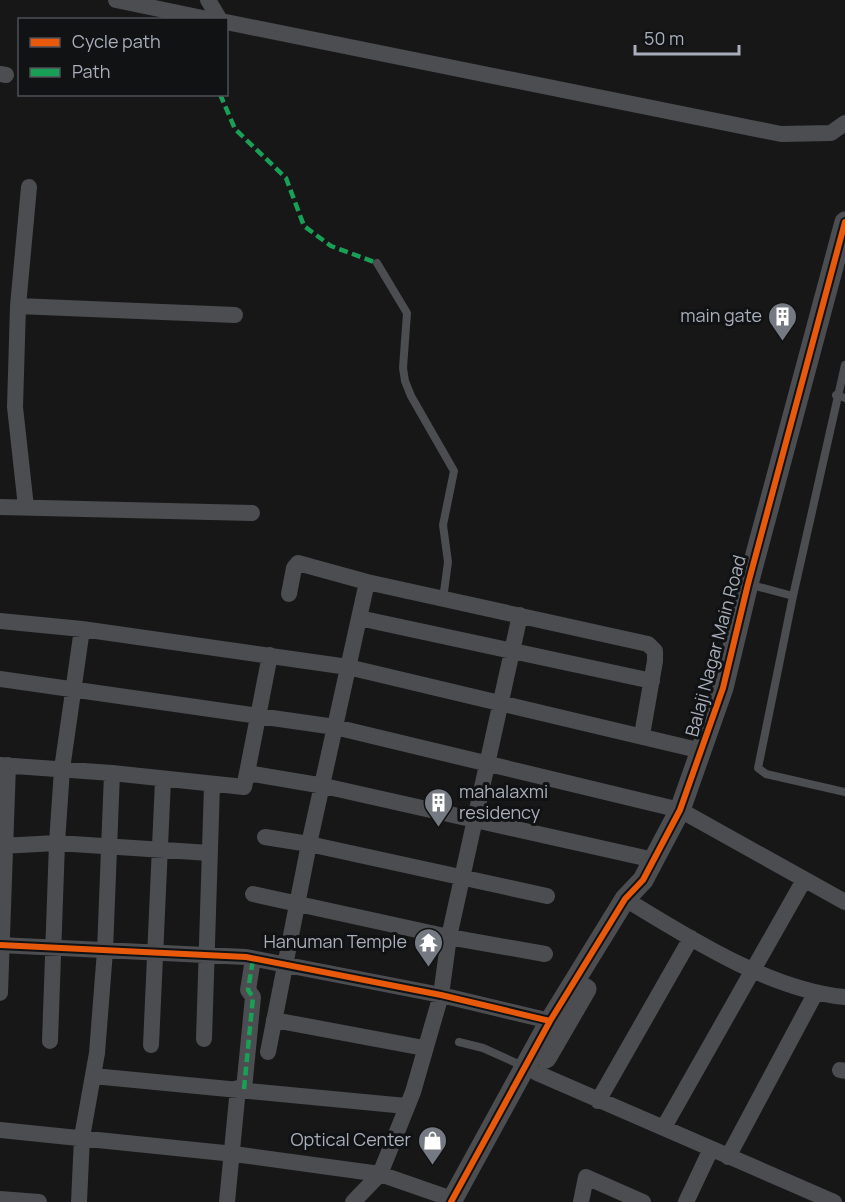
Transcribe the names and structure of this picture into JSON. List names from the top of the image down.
{
  "streets": {
    "street": ["Balaji Nagar Main Road"]
  },
  "places": {
    "building": ["main gate", "mahalaxmi residency"],
    "temple": ["Hanuman Temple"],
    "shop": ["Optical Center"]
  },
  "legend": ["Cycle path", "Path"],
  "scale_bar": "50 m"
}
